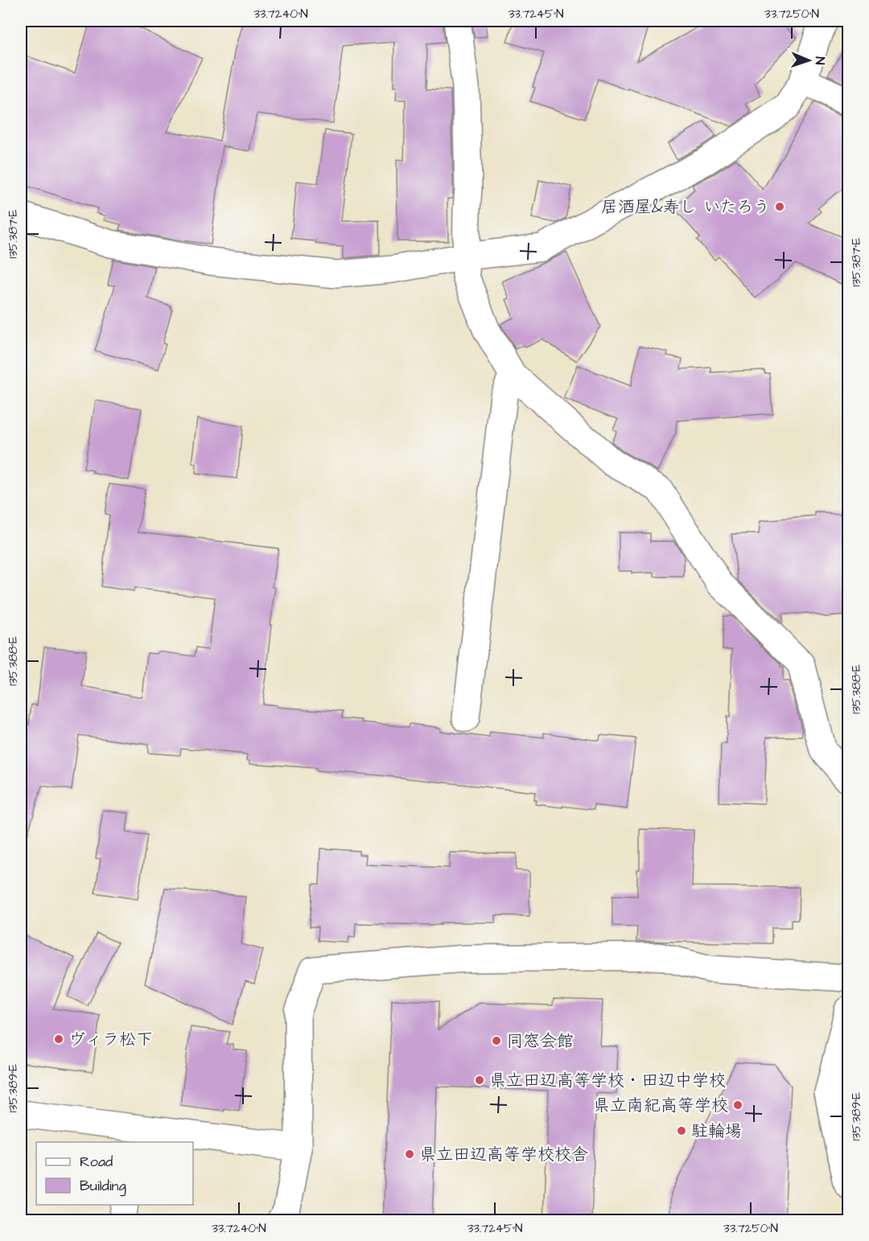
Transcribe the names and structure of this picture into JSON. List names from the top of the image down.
{
  "places": [
    "居酒屋&寿し いたろう",
    "ヴィラ松下",
    "同窓会館",
    "県立田辺高等学校・田辺中学校",
    "県立南紀高等学校",
    "駐輪場",
    "県立田辺高等学校校舎"
  ],
  "legend": ["Road", "Building"],
  "north": "right",
  "coordinates": [
    "33.7240°N",
    "33.7245°N",
    "33.7250°N",
    "135.387°E",
    "135.388°E",
    "135.389°E"
  ]
}
